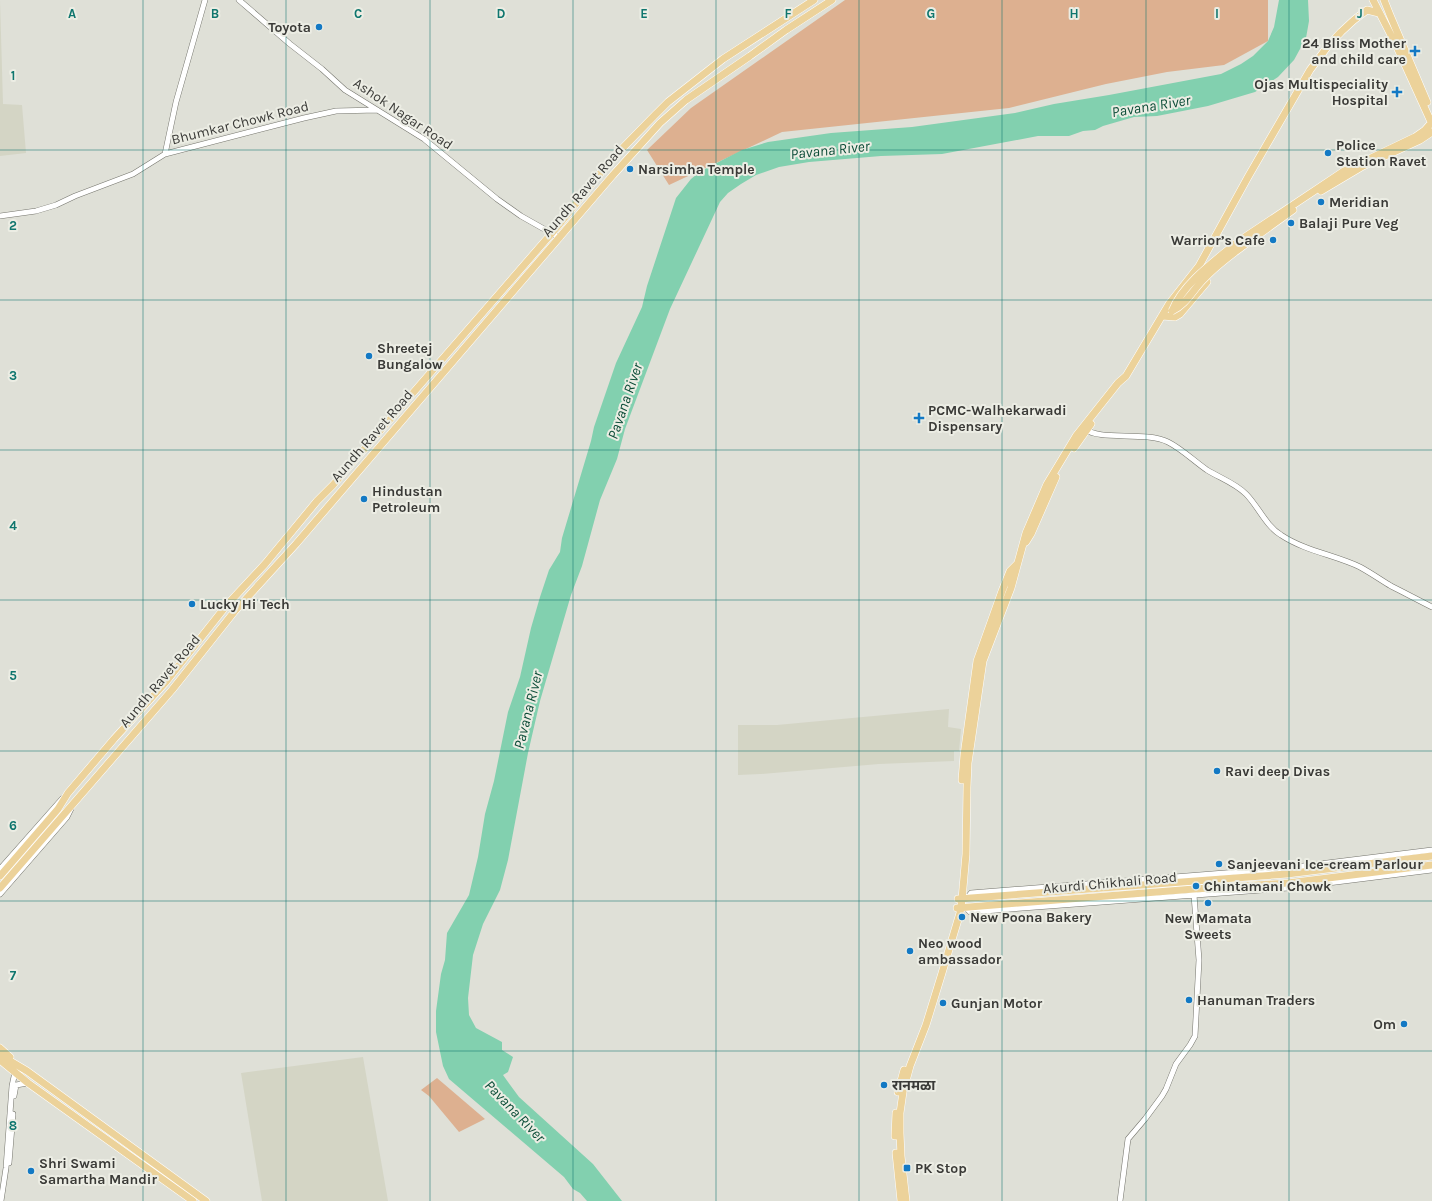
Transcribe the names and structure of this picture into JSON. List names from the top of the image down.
{
  "streets": {
    "main road": ["Aundh Ravet Road", "Akurdi Chikhali Road"],
    "street": ["Ashok Nagar Road", "Bhumkar Chowk Road"]
  },
  "crossings": [
    ["Ashok Nagar Road", "Bhumkar Chowk Road"],
    ["Ashok Nagar Road", "Aundh Ravet Road"]
  ],
  "water": ["Pavana River"],
  "places": {
    "other": [
      "Toyota",
      "Police Station Ravet",
      "Narsimha Temple",
      "Meridian",
      "Balaji Pure Veg",
      "Warrior’s Cafe",
      "Shreetej Bungalow",
      "Hindustan Petroleum",
      "Lucky Hi Tech",
      "Ravi deep Divas",
      "Sanjeevani Ice-cream Parlour",
      "Chintamani Chowk",
      "New Mamata Sweets",
      "New Poona Bakery",
      "Neo wood ambassador",
      "Hanuman Traders",
      "Gunjan Motor",
      "Om",
      "रानमळा",
      "Shri Swami Samartha Mandir"
    ],
    "health": ["24 Bliss Mother and child care", "Ojas Multispeciality Hospital", "PCMC-Walhekarwadi Dispensary"],
    "transit": ["PK Stop"]
  },
  "grid": {
    "columns": [
      "A",
      "B",
      "C",
      "D",
      "E",
      "F",
      "G",
      "H",
      "I",
      "J"
    ],
    "rows": [
      "1",
      "2",
      "3",
      "4",
      "5",
      "6",
      "7",
      "8"
    ]
  }
}
